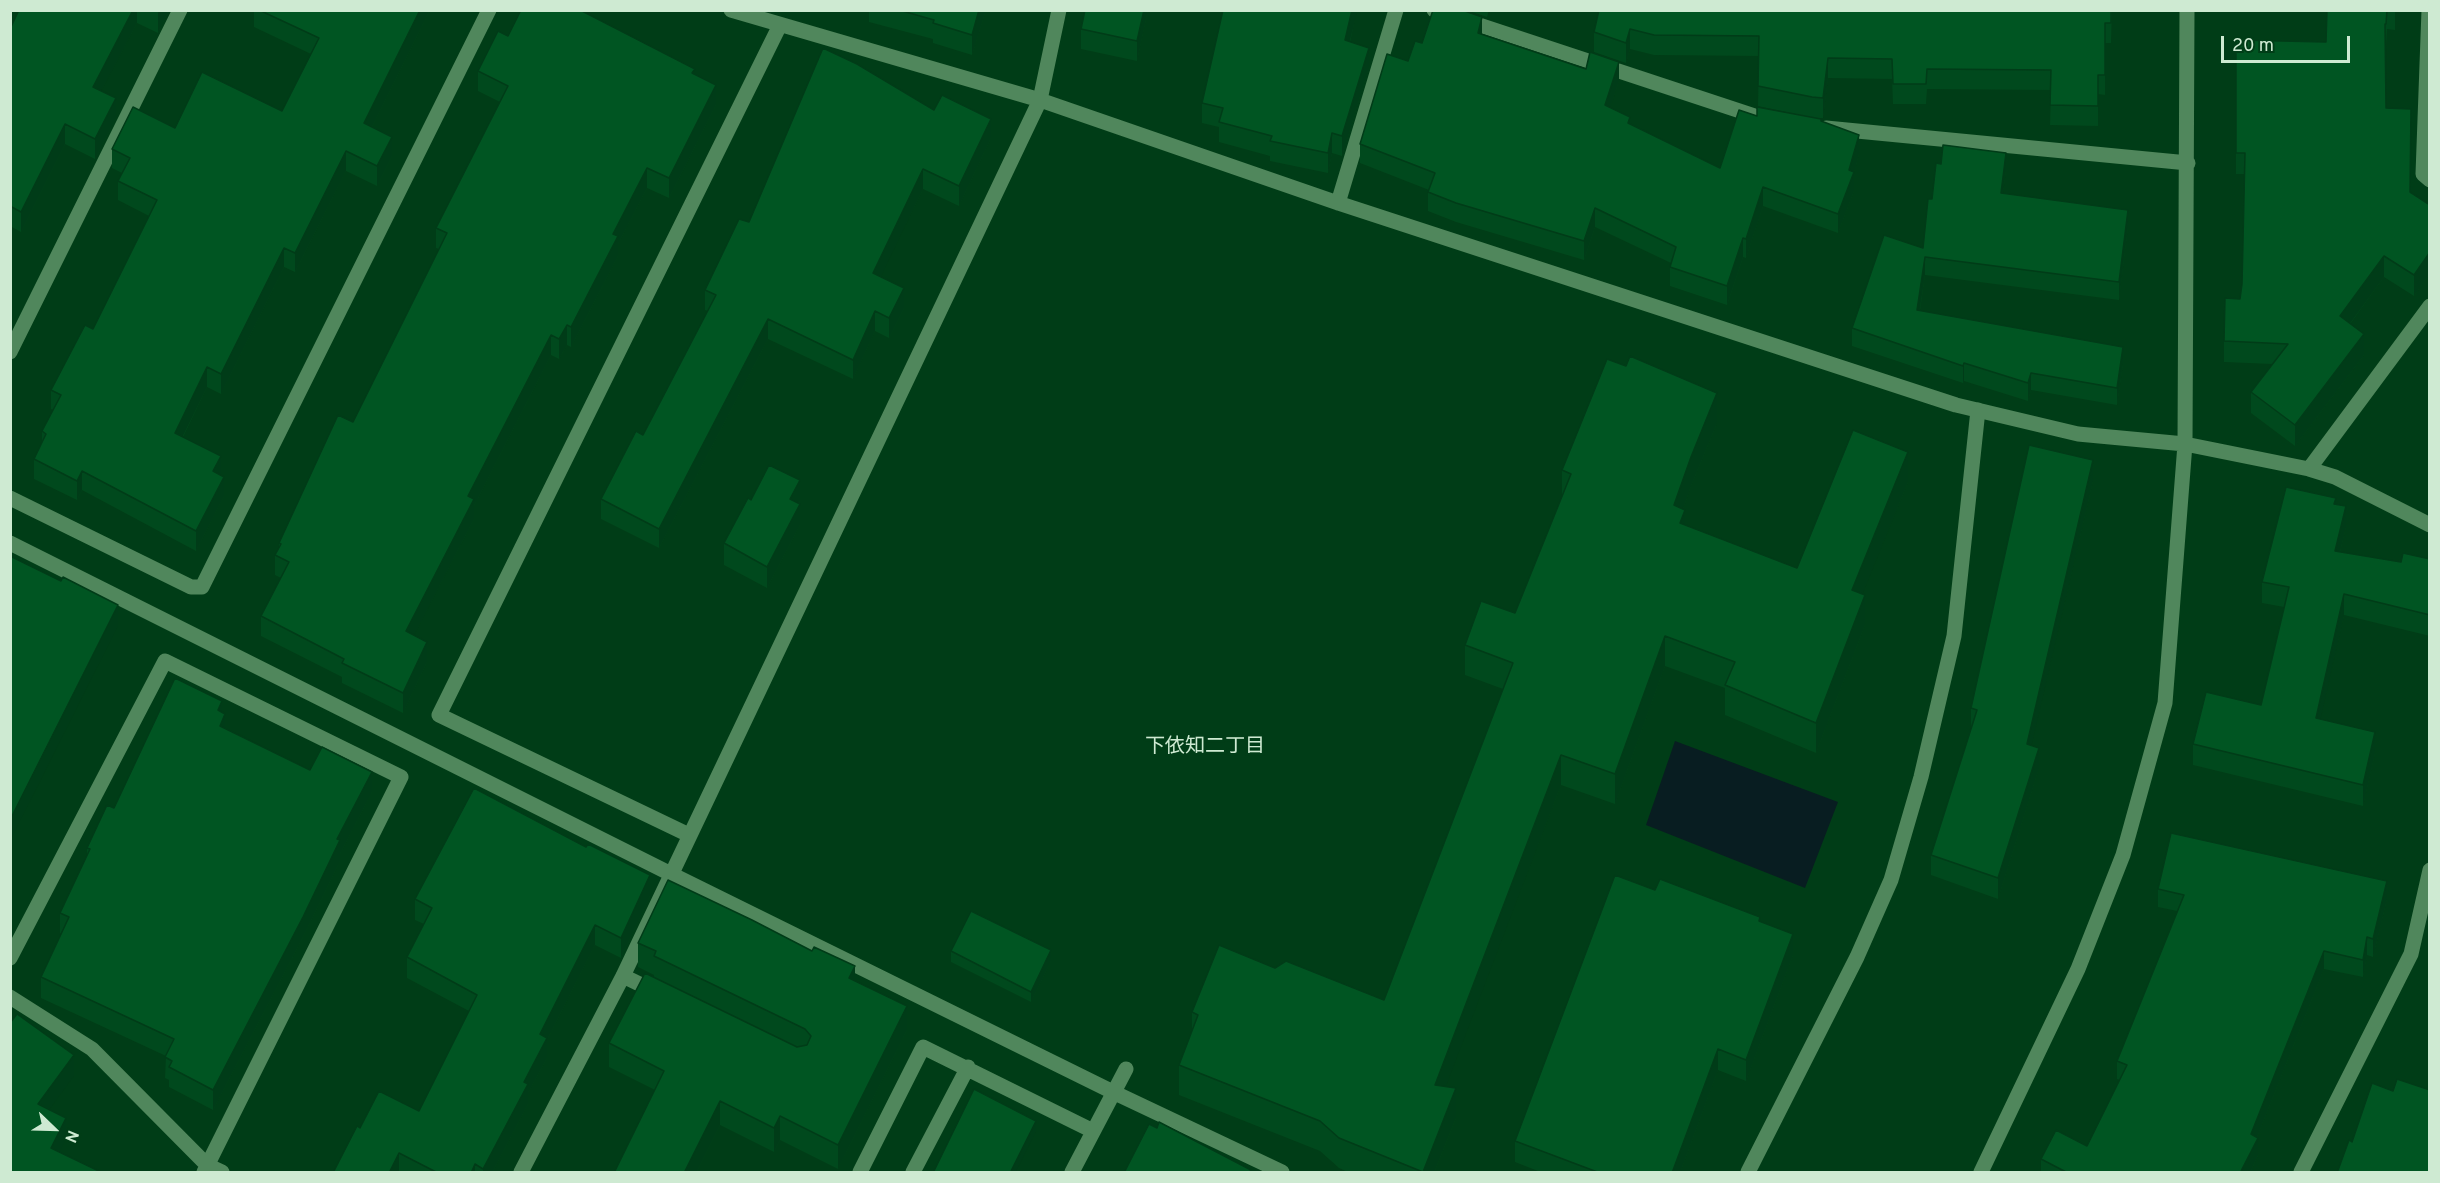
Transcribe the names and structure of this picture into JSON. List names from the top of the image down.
{
  "districts": ["下依知二丁目"],
  "scale_bar": "20 m",
  "north": "bottom right"
}
